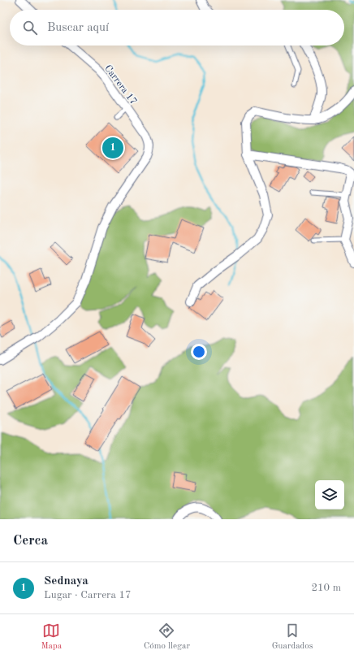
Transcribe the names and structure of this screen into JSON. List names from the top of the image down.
{
  "streets": {
    "street": ["Carrera 17"]
  },
  "page": {
    "search": "Buscar aquí",
    "pins": "1",
    "heading": "Cerca",
    "list": [
      {
        "mark": "1",
        "name": "Sednaya",
        "note": "Lugar · Carrera 17",
        "value": "210 m"
      }
    ],
    "nav": ["Mapa", "Cómo llegar", "Guardados"]
  }
}
